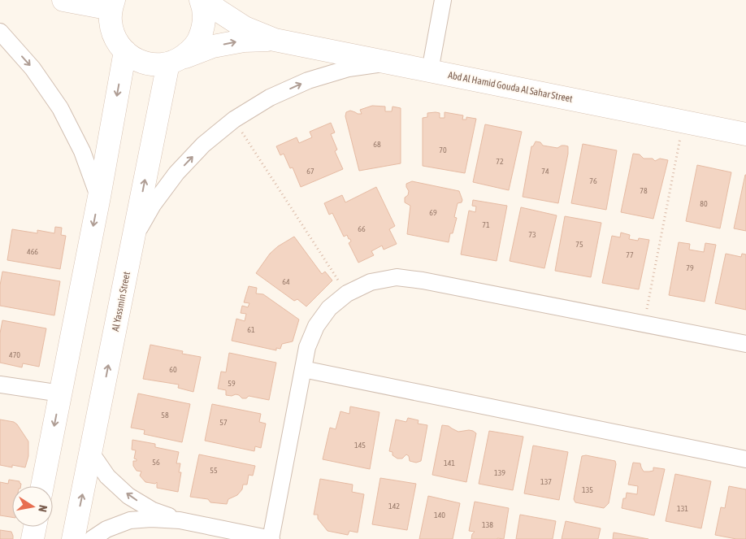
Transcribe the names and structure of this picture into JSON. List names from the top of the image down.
{
  "streets": {
    "street": ["Abd Al Hamid Gouda Al Sahar Street", "Al Yassmin Street"]
  },
  "crossings": [
    ["Abd Al Hamid Gouda Al Sahar Street", "Al Yassmin Street"]
  ],
  "house_numbers": [
    "68",
    "70",
    "72",
    "67",
    "74",
    "76",
    "78",
    "80",
    "69",
    "71",
    "66",
    "73",
    "75",
    "466",
    "77",
    "79",
    "64",
    "61",
    "470",
    "60",
    "59",
    "58",
    "57",
    "145",
    "56",
    "141",
    "55",
    "139",
    "137",
    "135",
    "142",
    "131",
    "140",
    "138"
  ],
  "north": "right"
}
